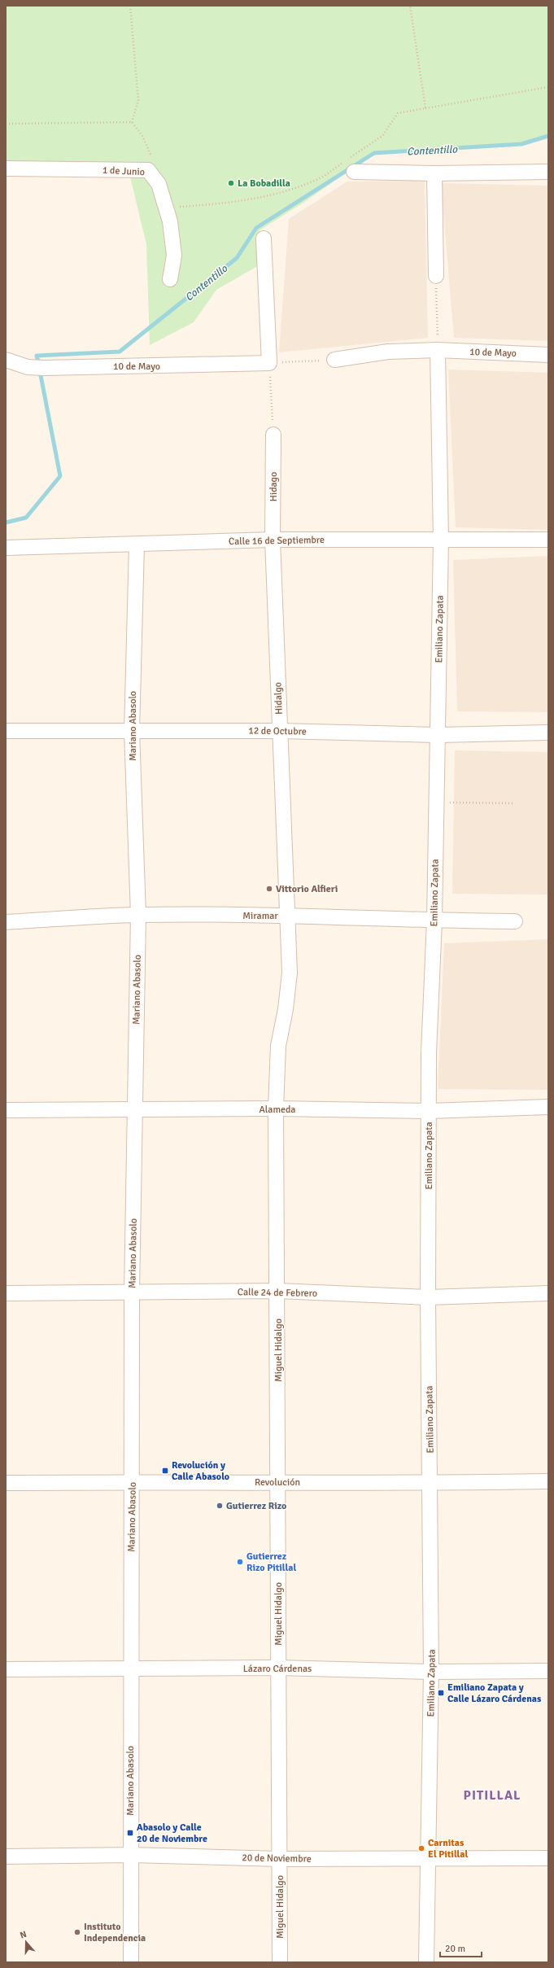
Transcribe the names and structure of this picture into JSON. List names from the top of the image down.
{
  "streets": {
    "street": [
      "1 de Junio",
      "10 de Mayo",
      "Hidago",
      "Calle 16 de Septiembre",
      "Emiliano Zapata",
      "Hidalgo",
      "Mariano Abasolo",
      "12 de Octubre",
      "Miramar",
      "Alameda",
      "Calle 24 de Febrero",
      "Miguel Hidalgo",
      "Revolución",
      "Lázaro Cárdenas",
      "20 de Noviembre"
    ]
  },
  "crossings": [
    ["10 de Mayo", "Emiliano Zapata"],
    ["Hidago", "Calle 16 de Septiembre"],
    ["Hidago", "Hidalgo"],
    ["Calle 16 de Septiembre", "Emiliano Zapata"],
    ["Calle 16 de Septiembre", "Hidalgo"],
    ["Calle 16 de Septiembre", "Mariano Abasolo"],
    ["Emiliano Zapata", "12 de Octubre"],
    ["Emiliano Zapata", "Miramar"],
    ["Emiliano Zapata", "Alameda"],
    ["Emiliano Zapata", "Calle 24 de Febrero"],
    ["Emiliano Zapata", "Revolución"],
    ["Emiliano Zapata", "Lázaro Cárdenas"],
    ["Emiliano Zapata", "20 de Noviembre"],
    ["Hidalgo", "12 de Octubre"],
    ["Hidalgo", "Miramar"],
    ["Hidalgo", "Alameda"],
    ["Hidalgo", "Miguel Hidalgo"],
    ["Mariano Abasolo", "12 de Octubre"],
    ["Mariano Abasolo", "Miramar"],
    ["Mariano Abasolo", "Alameda"],
    ["Mariano Abasolo", "Calle 24 de Febrero"],
    ["Mariano Abasolo", "Revolución"],
    ["Mariano Abasolo", "Lázaro Cárdenas"],
    ["Mariano Abasolo", "20 de Noviembre"],
    ["Alameda", "Miguel Hidalgo"],
    ["Calle 24 de Febrero", "Miguel Hidalgo"],
    ["Miguel Hidalgo", "Revolución"],
    ["Miguel Hidalgo", "Lázaro Cárdenas"],
    ["Miguel Hidalgo", "20 de Noviembre"]
  ],
  "districts": ["PITILLAL"],
  "water": ["Contentillo"],
  "places": {
    "other": [
      "La Bobadilla",
      "Vittorio Alfieri",
      "Gutierrez Rizo",
      "Gutierrez Rizo Pitillal",
      "Carnitas El Pitillal",
      "Instituto Independencia"
    ],
    "transit": ["Revolución y Calle Abasolo", "Emiliano Zapata y Calle Lázaro Cárdenas", "Abasolo y Calle 20 de Noviembre"]
  },
  "scale_bar": "20 m",
  "north": "top"
}
